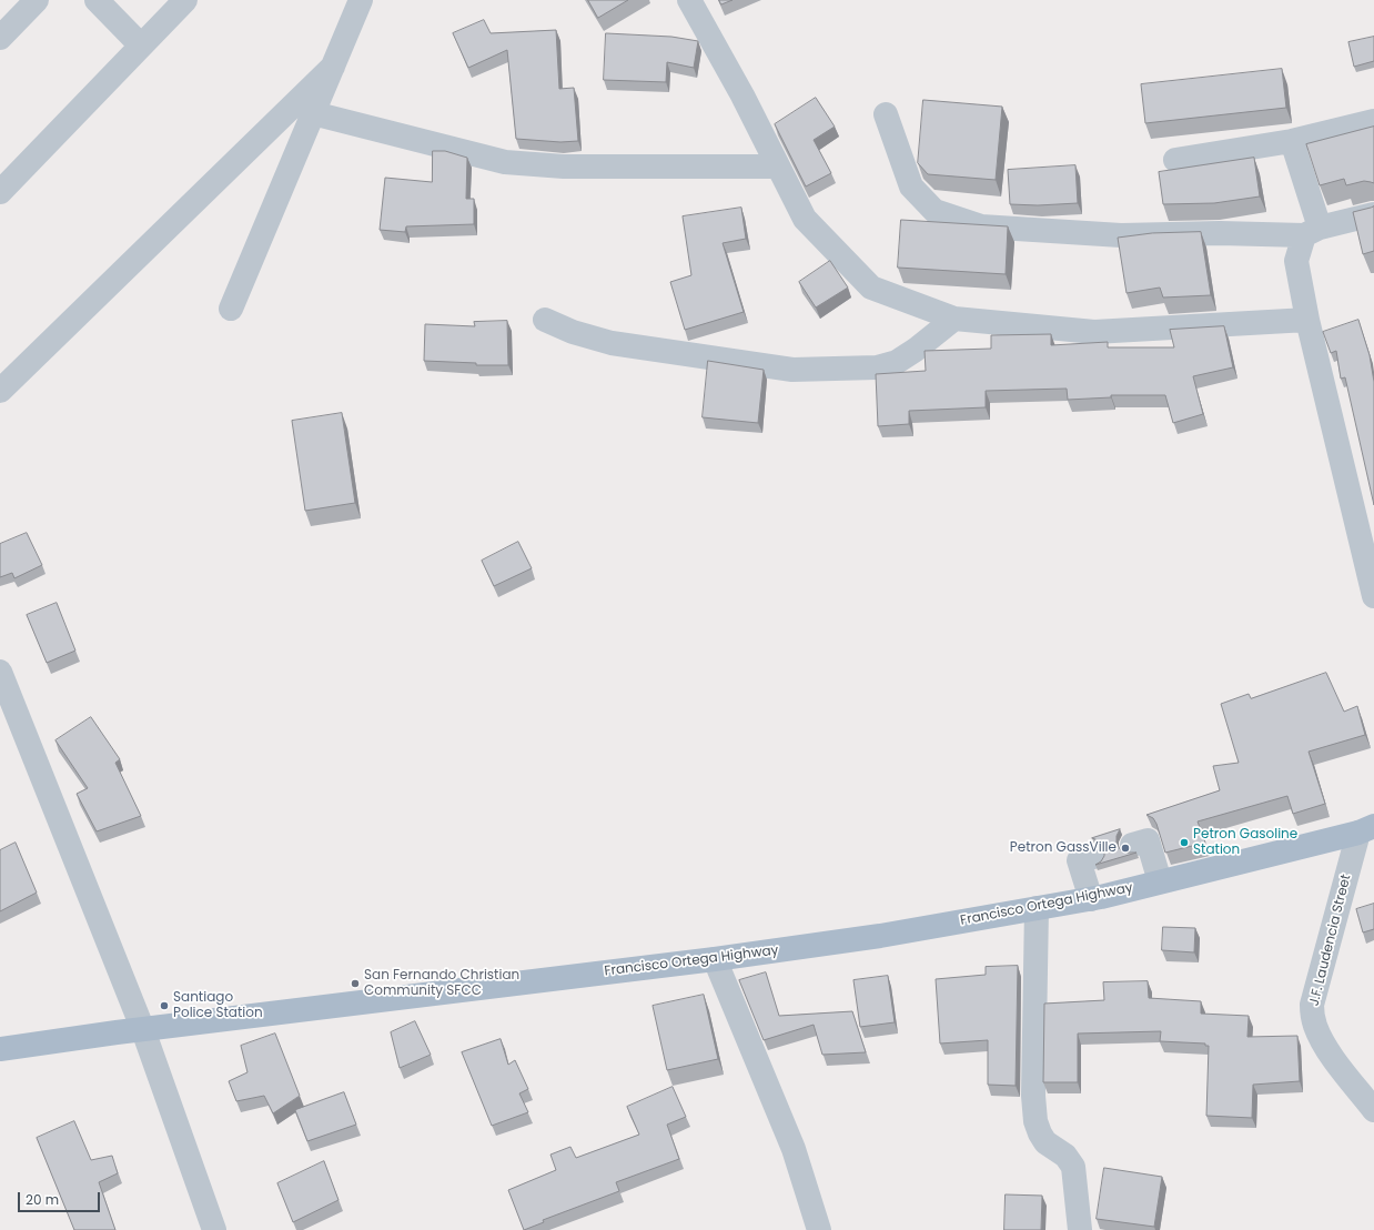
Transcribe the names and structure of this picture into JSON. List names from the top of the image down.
{
  "streets": {
    "main road": ["Francisco Ortega Highway"],
    "street": ["J.F. Laudencia Street"]
  },
  "crossings": [
    ["Francisco Ortega Highway", "J.F. Laudencia Street"]
  ],
  "places": [
    "Petron Gasoline Station",
    "Petron GassVille",
    "San Fernando Christian Community SFCC",
    "Santiago Police Station"
  ],
  "scale_bar": "20 m"
}
